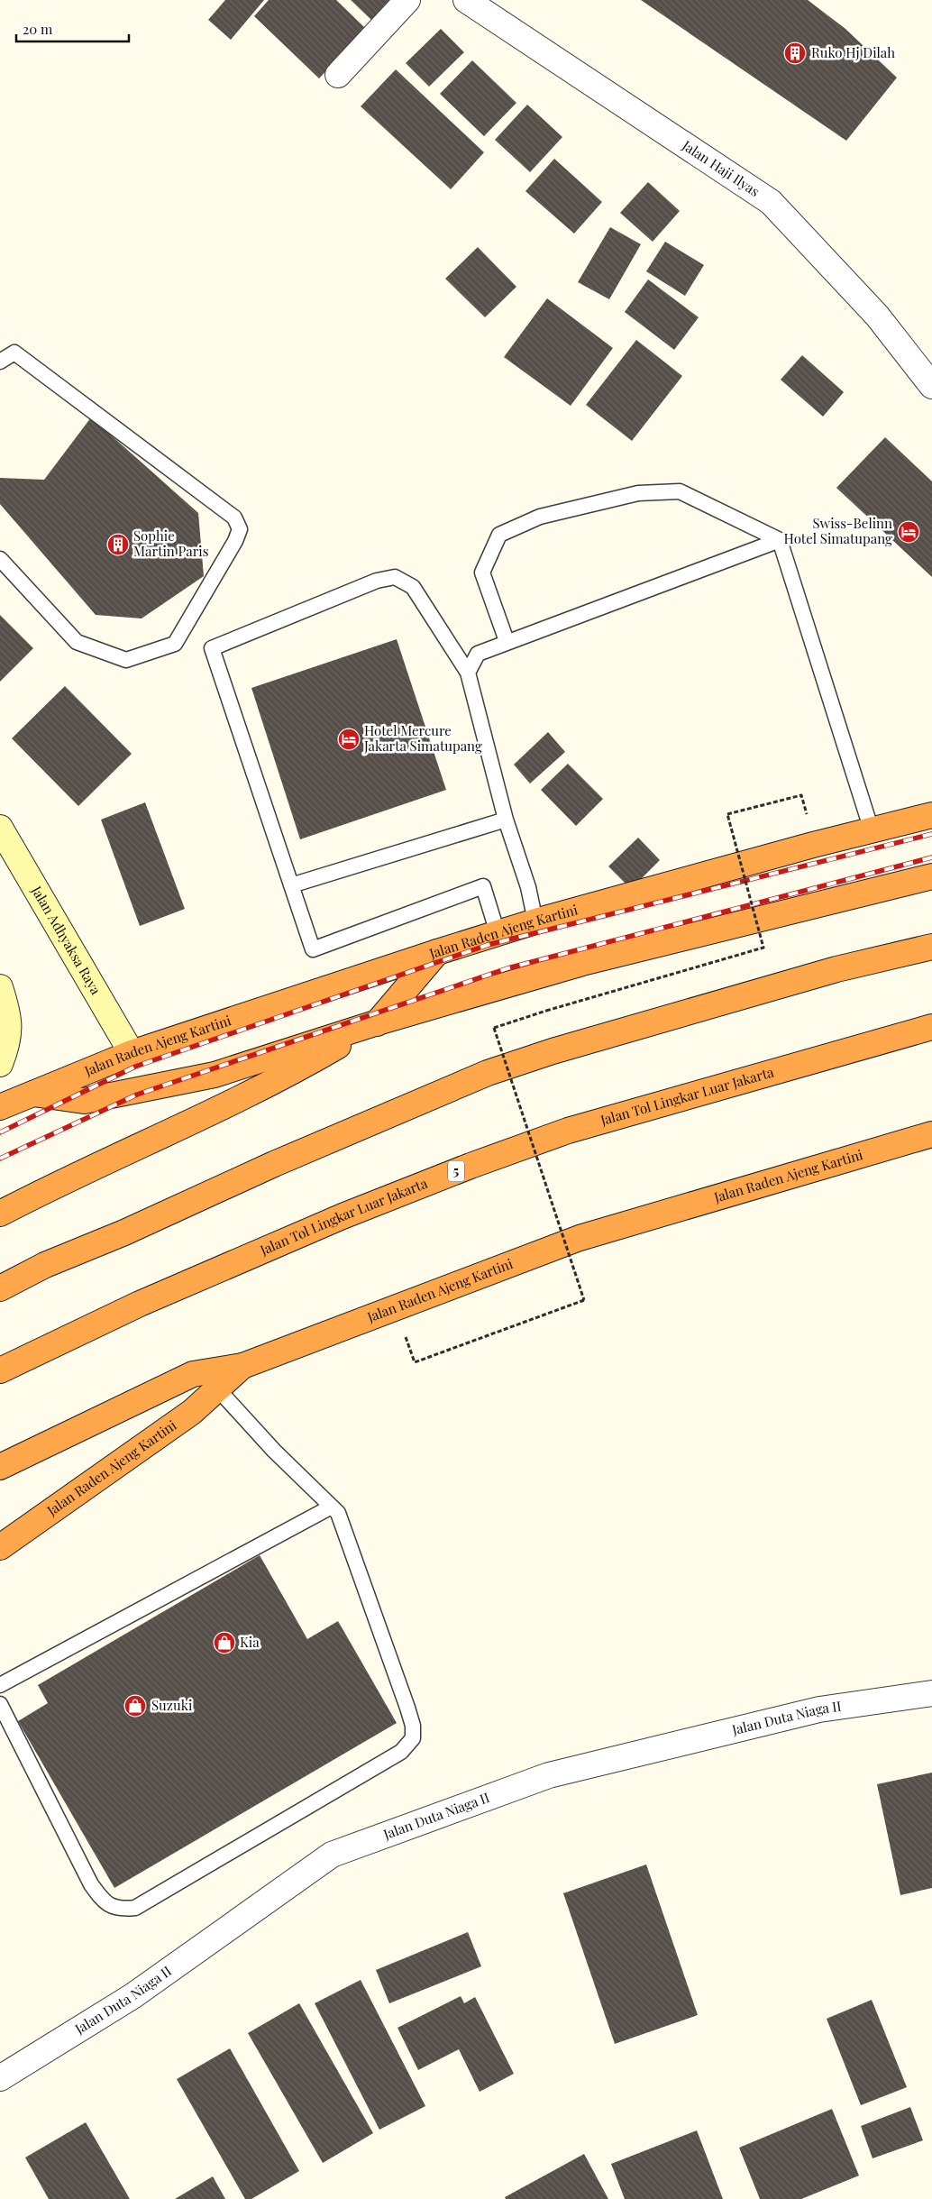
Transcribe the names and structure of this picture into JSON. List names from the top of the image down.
{
  "streets": {
    "highway": ["Jalan Raden Ajeng Kartini", "Jalan Tol Lingkar Luar Jakarta", "5"],
    "main road": ["Jalan Adhyaksa Raya"],
    "street": ["Jalan Haji Ilyas", "Jalan Duta Niaga II"]
  },
  "crossings": [
    ["Jalan Raden Ajeng Kartini", "Jalan Adhyaksa Raya"]
  ],
  "places": {
    "building": ["Ruko Hj Dilah", "Sophie Martin Paris"],
    "hotel": ["Swiss-Belinn Hotel Simatupang", "Hotel Mercure Jakarta Simatupang"],
    "shop": ["Kia", "Suzuki"]
  },
  "scale_bar": "20 m"
}
